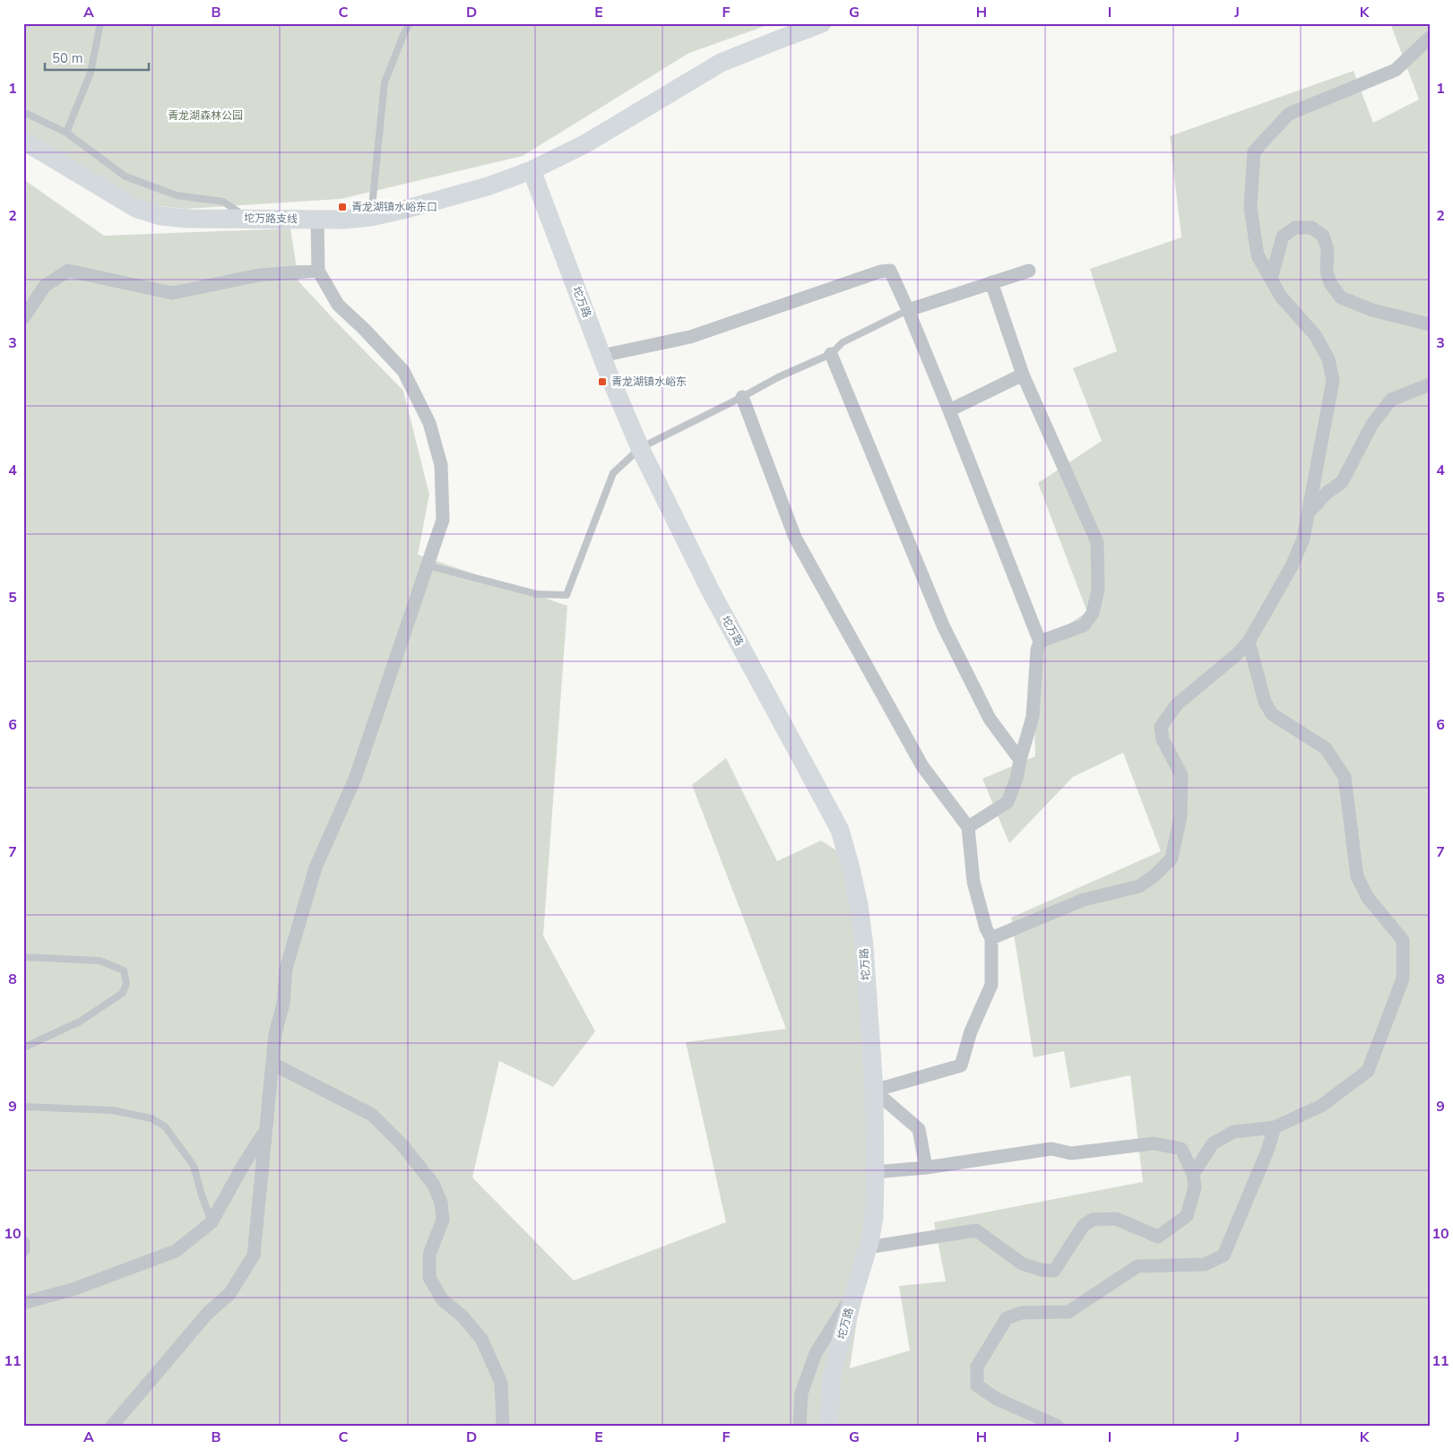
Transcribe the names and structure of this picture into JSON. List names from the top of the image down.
{
  "streets": {
    "main road": ["坨万路支线", "坨万路"]
  },
  "crossings": [
    ["坨万路支线", "坨万路"]
  ],
  "parks": ["青龙湖森林公园"],
  "places": {
    "transit": ["青龙湖镇水峪东口", "青龙湖镇水峪东"]
  },
  "scale_bar": "50 m",
  "grid": {
    "columns": [
      "A",
      "B",
      "C",
      "D",
      "E",
      "F",
      "G",
      "H",
      "I",
      "J",
      "K"
    ],
    "rows": [
      "1",
      "2",
      "3",
      "4",
      "5",
      "6",
      "7",
      "8",
      "9",
      "10",
      "11"
    ]
  }
}
